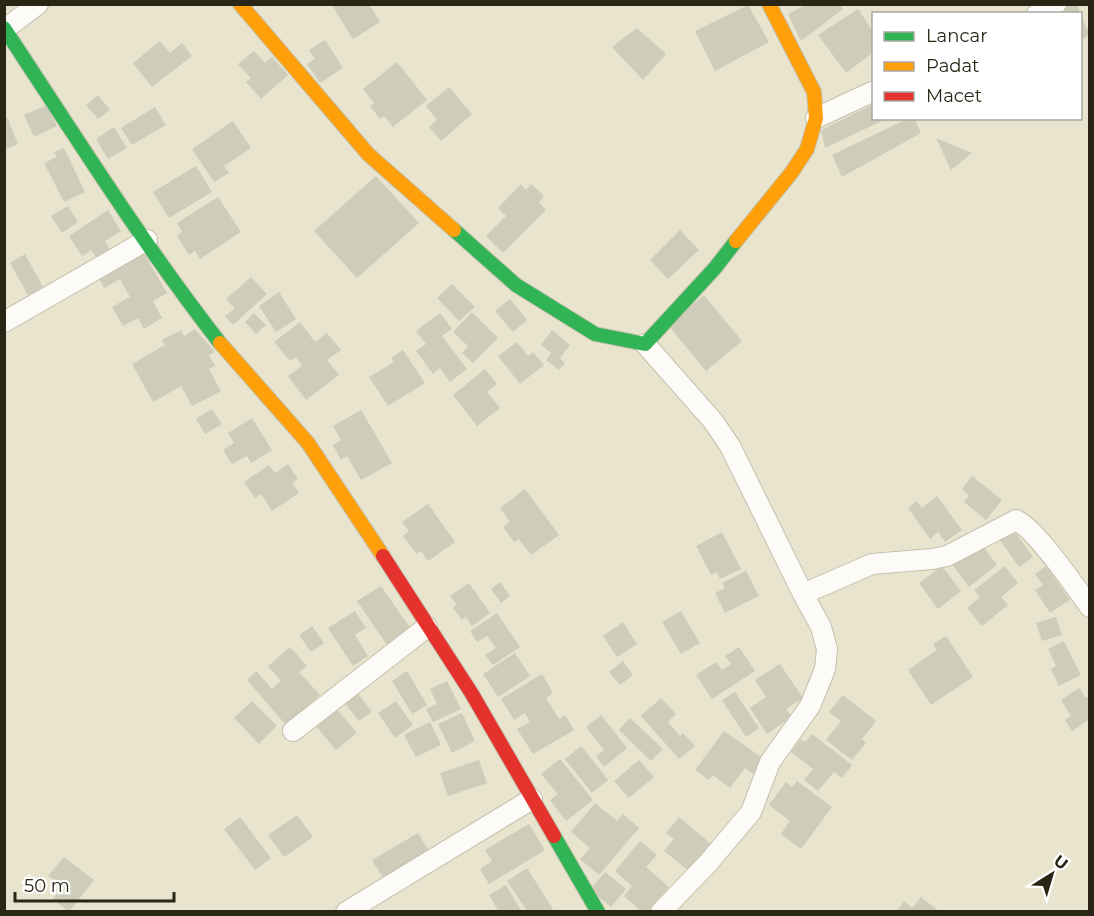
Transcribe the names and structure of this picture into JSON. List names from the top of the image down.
{
  "legend": ["Lancar", "Padat", "Macet"],
  "scale_bar": "50 m",
  "north": "top right"
}
